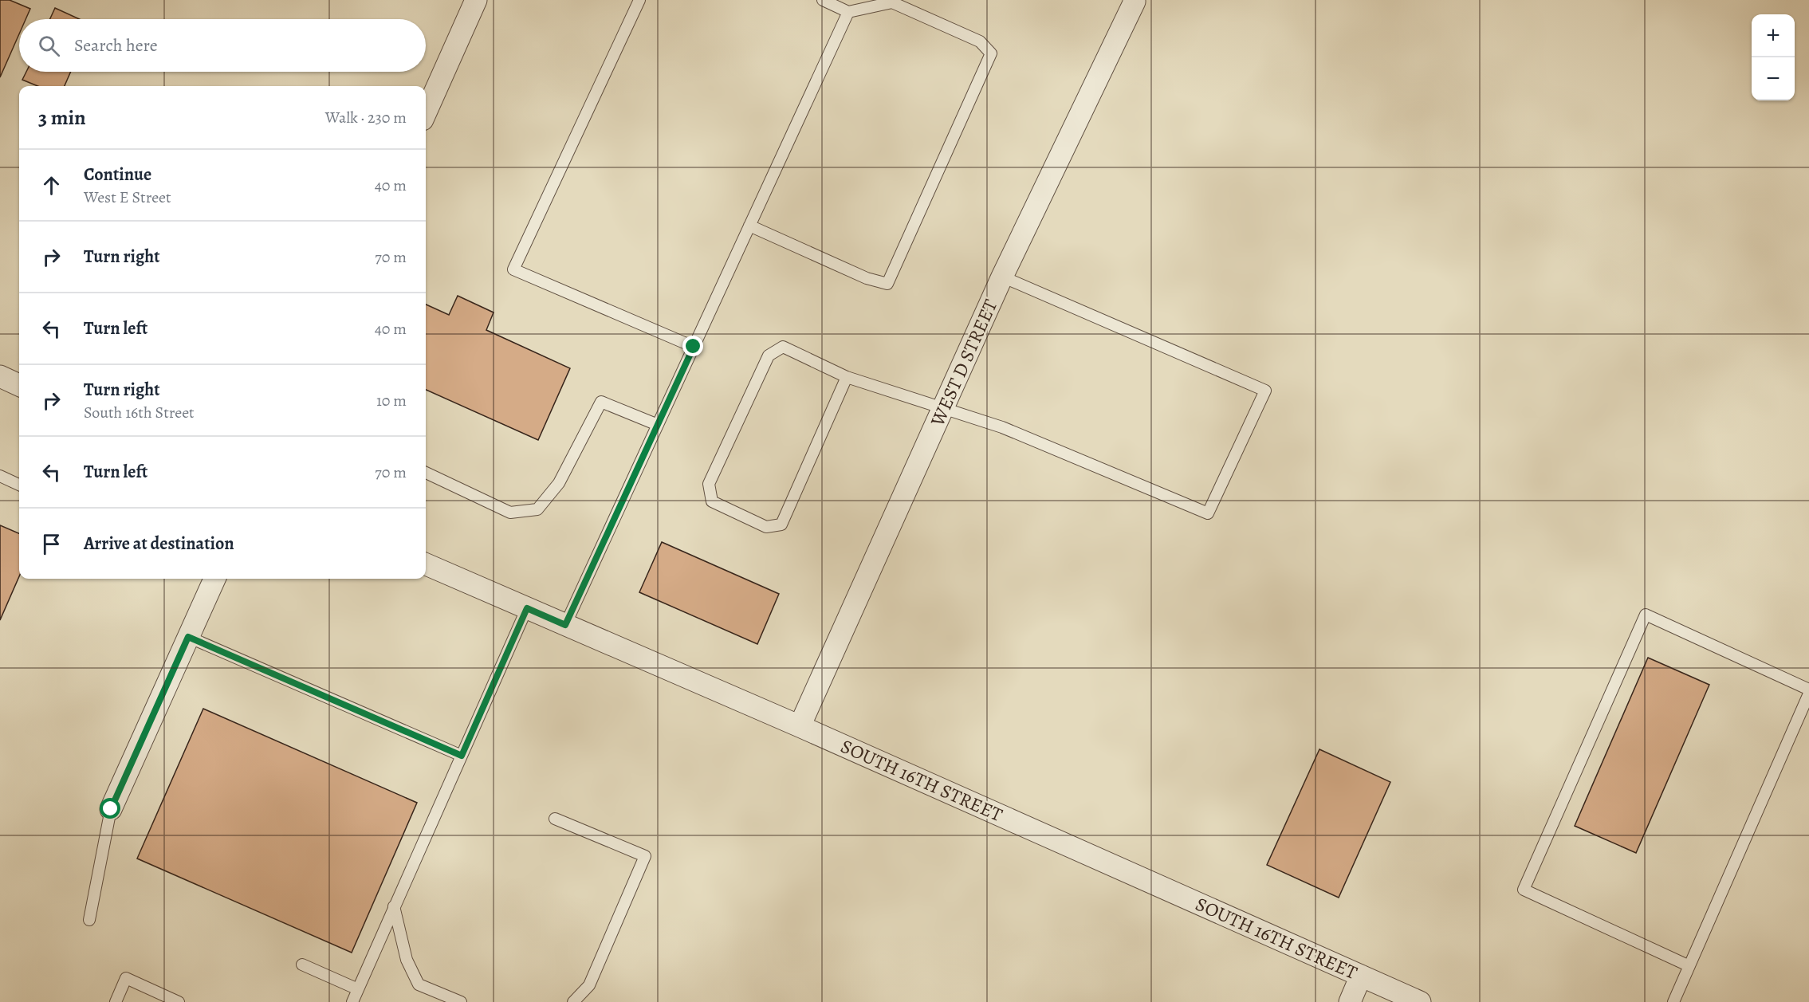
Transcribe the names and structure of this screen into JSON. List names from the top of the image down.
{
  "streets": {
    "street": ["WEST D STREET", "SOUTH 16TH STREET"]
  },
  "crossings": [
    ["WEST D STREET", "SOUTH 16TH STREET"]
  ],
  "page": {
    "map_buttons": ["+", "−"],
    "search": "Search here",
    "heading": ["3 min", "Walk · 230 m"],
    "list": [
      ["Continue", "West E Street", "40 m"],
      ["Turn right", "70 m"],
      ["Turn left", "40 m"],
      ["Turn right", "South 16th Street", "10 m"],
      ["Turn left", "70 m"],
      "Arrive at destination"
    ]
  }
}
